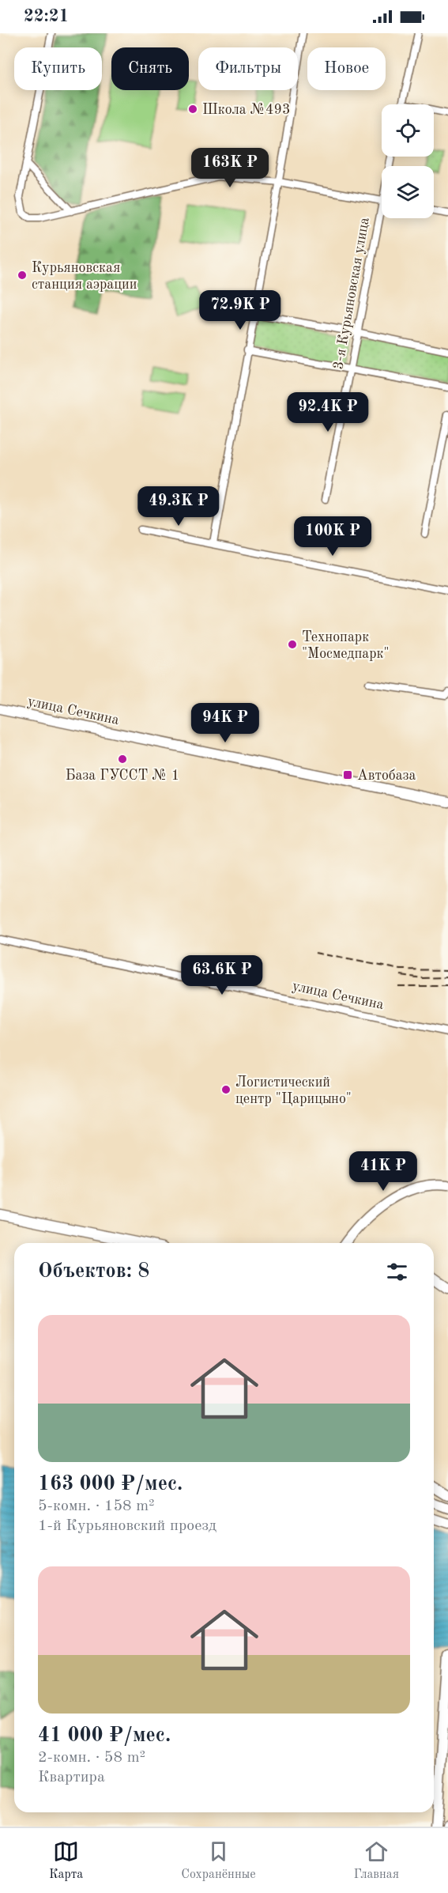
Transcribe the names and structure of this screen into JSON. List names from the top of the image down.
{
  "streets": {
    "street": ["3-я Курьяновская улица", "улица Сечкина"]
  },
  "places": {
    "other": [
      "Школа №493",
      "Курьяновская станция аэрации",
      "Технопарк \"Мосмедпарк\"",
      "База ГУССТ № 1",
      "Логистический центр \"Царицыно\""
    ],
    "transit": ["Автобаза"]
  },
  "page": {
    "status": "22:21",
    "chip": [
      "Купить",
      "Снять",
      "Фильтры",
      "Новое"
    ],
    "price": [
      "163K ₽",
      "72.9K ₽",
      "92.4K ₽",
      "49.3K ₽",
      "100K ₽",
      "94K ₽",
      "63.6K ₽",
      "41K ₽"
    ],
    "heading": "Объектов: 8",
    "list": [
      {
        "name": "163 000 ₽/мес.",
        "note": "5-комн. · 158 m² · 1-й Курьяновский проезд"
      },
      {
        "name": "41 000 ₽/мес.",
        "note": "2-комн. · 58 m² · Квартира"
      }
    ],
    "tabs": ["Карта", "Сохранённые", "Главная"]
  }
}
